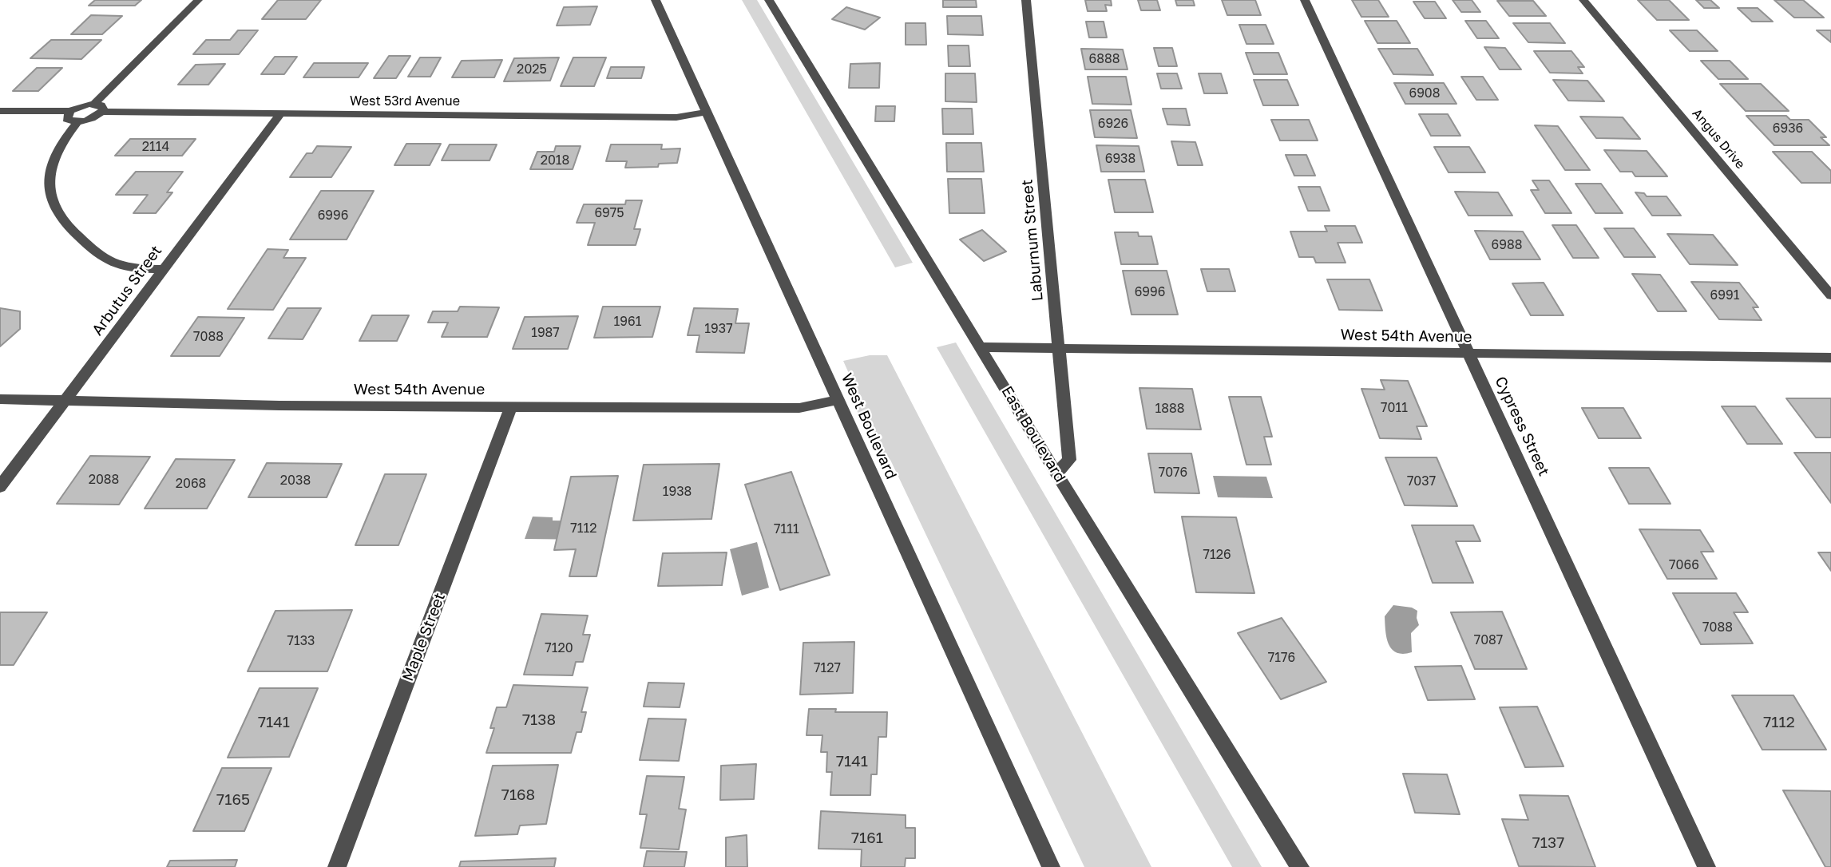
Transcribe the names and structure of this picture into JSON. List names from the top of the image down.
{
  "streets": {
    "street": [
      "West 53rd Avenue",
      "Angus Drive",
      "Laburnum Street",
      "Arbutus Street",
      "West 54th Avenue",
      "West Boulevard",
      "Cypress Street",
      "East Boulevard",
      "Maple Street"
    ]
  },
  "crossings": [
    ["West 53rd Avenue", "Arbutus Street"],
    ["West 53rd Avenue", "West Boulevard"],
    ["Laburnum Street", "West 54th Avenue"],
    ["Laburnum Street", "East Boulevard"],
    ["Arbutus Street", "West 54th Avenue"],
    ["West 54th Avenue", "West Boulevard"],
    ["West 54th Avenue", "Cypress Street"],
    ["West 54th Avenue", "East Boulevard"],
    ["West 54th Avenue", "Maple Street"]
  ],
  "house_numbers": [
    "6888",
    "2025",
    "6908",
    "6926",
    "6936",
    "2114",
    "6938",
    "2018",
    "6975",
    "6996",
    "6988",
    "6996",
    "6991",
    "1961",
    "1937",
    "1987",
    "7088",
    "7011",
    "1888",
    "7076",
    "2088",
    "2038",
    "7037",
    "2068",
    "1938",
    "7112",
    "7111",
    "7126",
    "7066",
    "7088",
    "7087",
    "7133",
    "7120",
    "7176",
    "7127",
    "7138",
    "7141",
    "7112",
    "7141",
    "7168",
    "7165",
    "7161",
    "7137"
  ]
}
